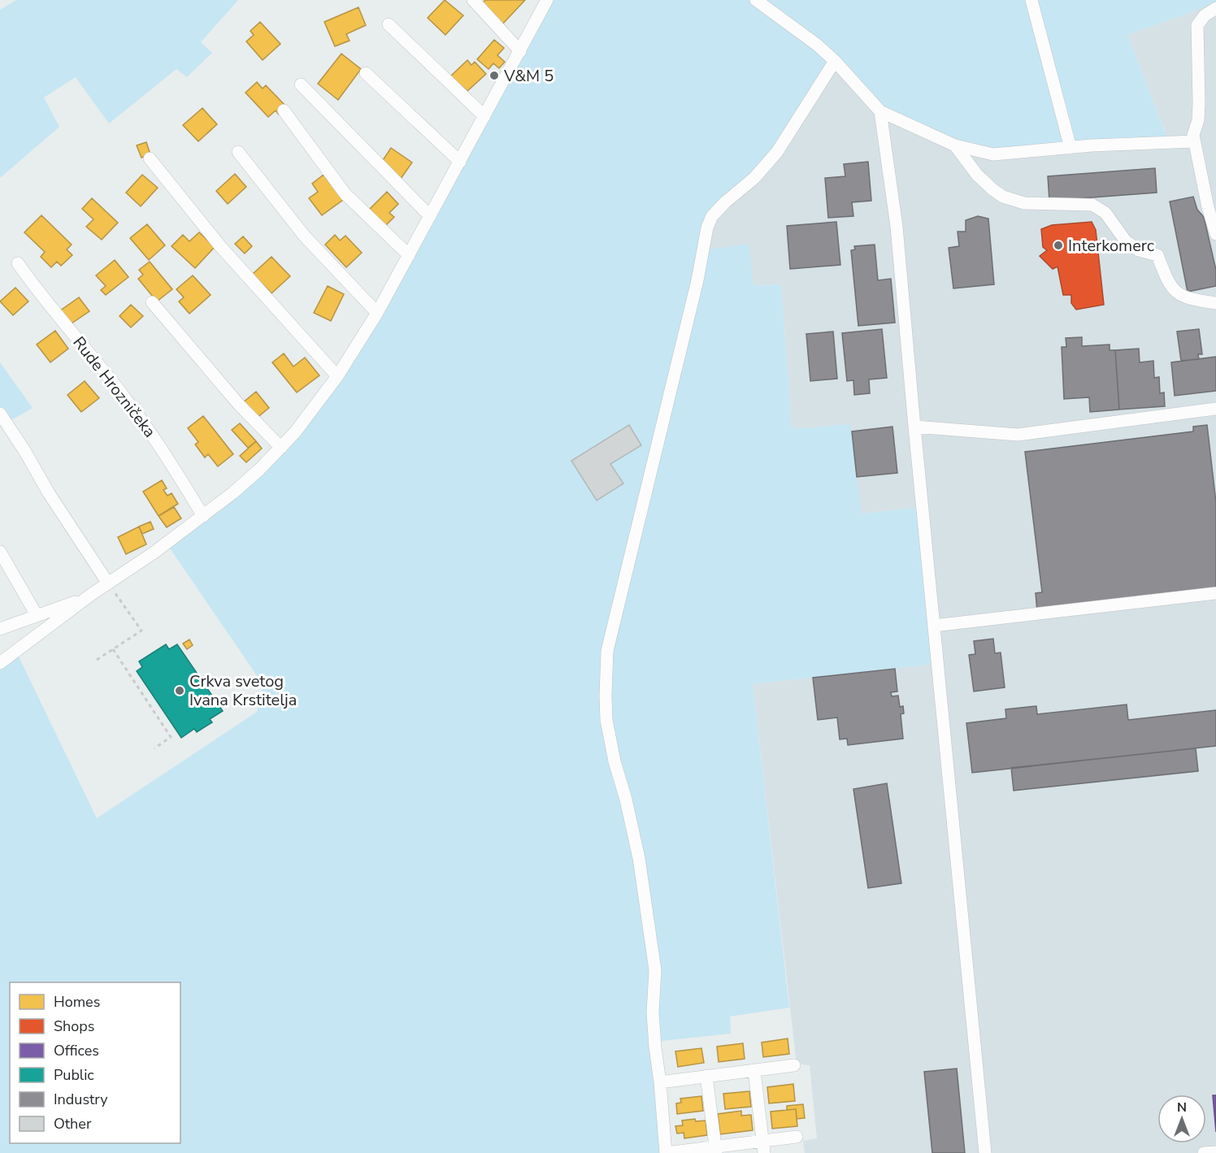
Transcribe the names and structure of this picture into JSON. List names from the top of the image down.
{
  "streets": {
    "street": ["Rude Hrozničeka"]
  },
  "places": ["V&M 5", "Interkomerc", "Crkva svetog Ivana Krstitelja"],
  "legend": [
    "Homes",
    "Shops",
    "Offices",
    "Public",
    "Industry",
    "Other"
  ],
  "north": "top"
}
